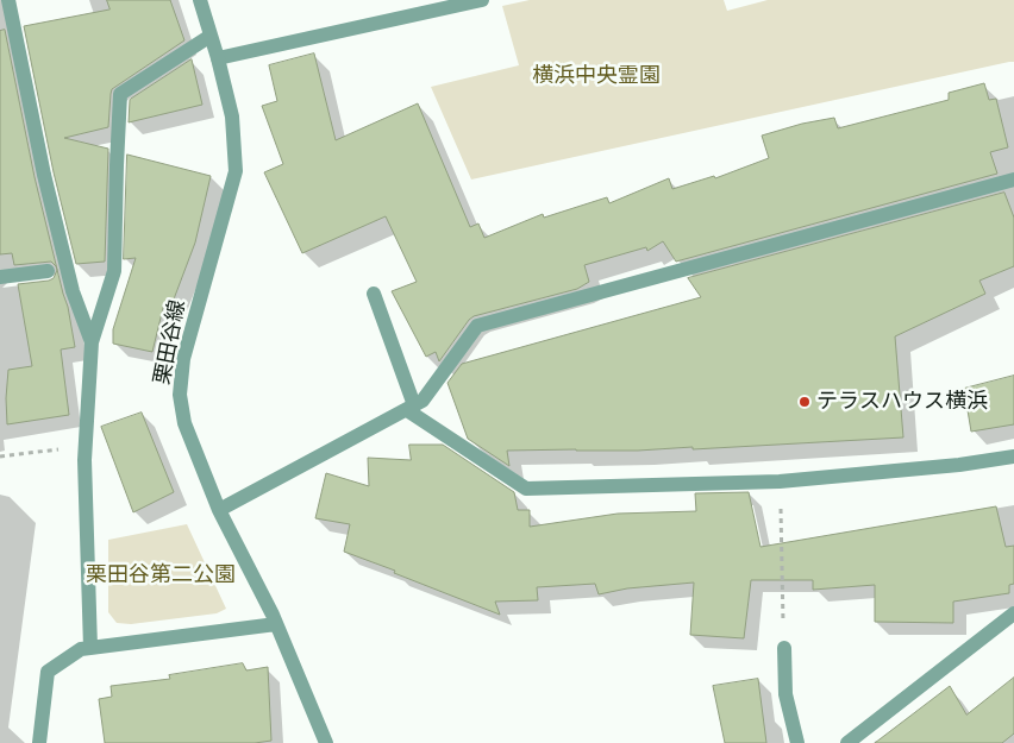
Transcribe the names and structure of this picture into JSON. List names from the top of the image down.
{
  "streets": {
    "street": ["栗田谷線"]
  },
  "parks": ["横浜中央霊園", "栗田谷第二公園"],
  "places": ["テラスハウス横浜"]
}
